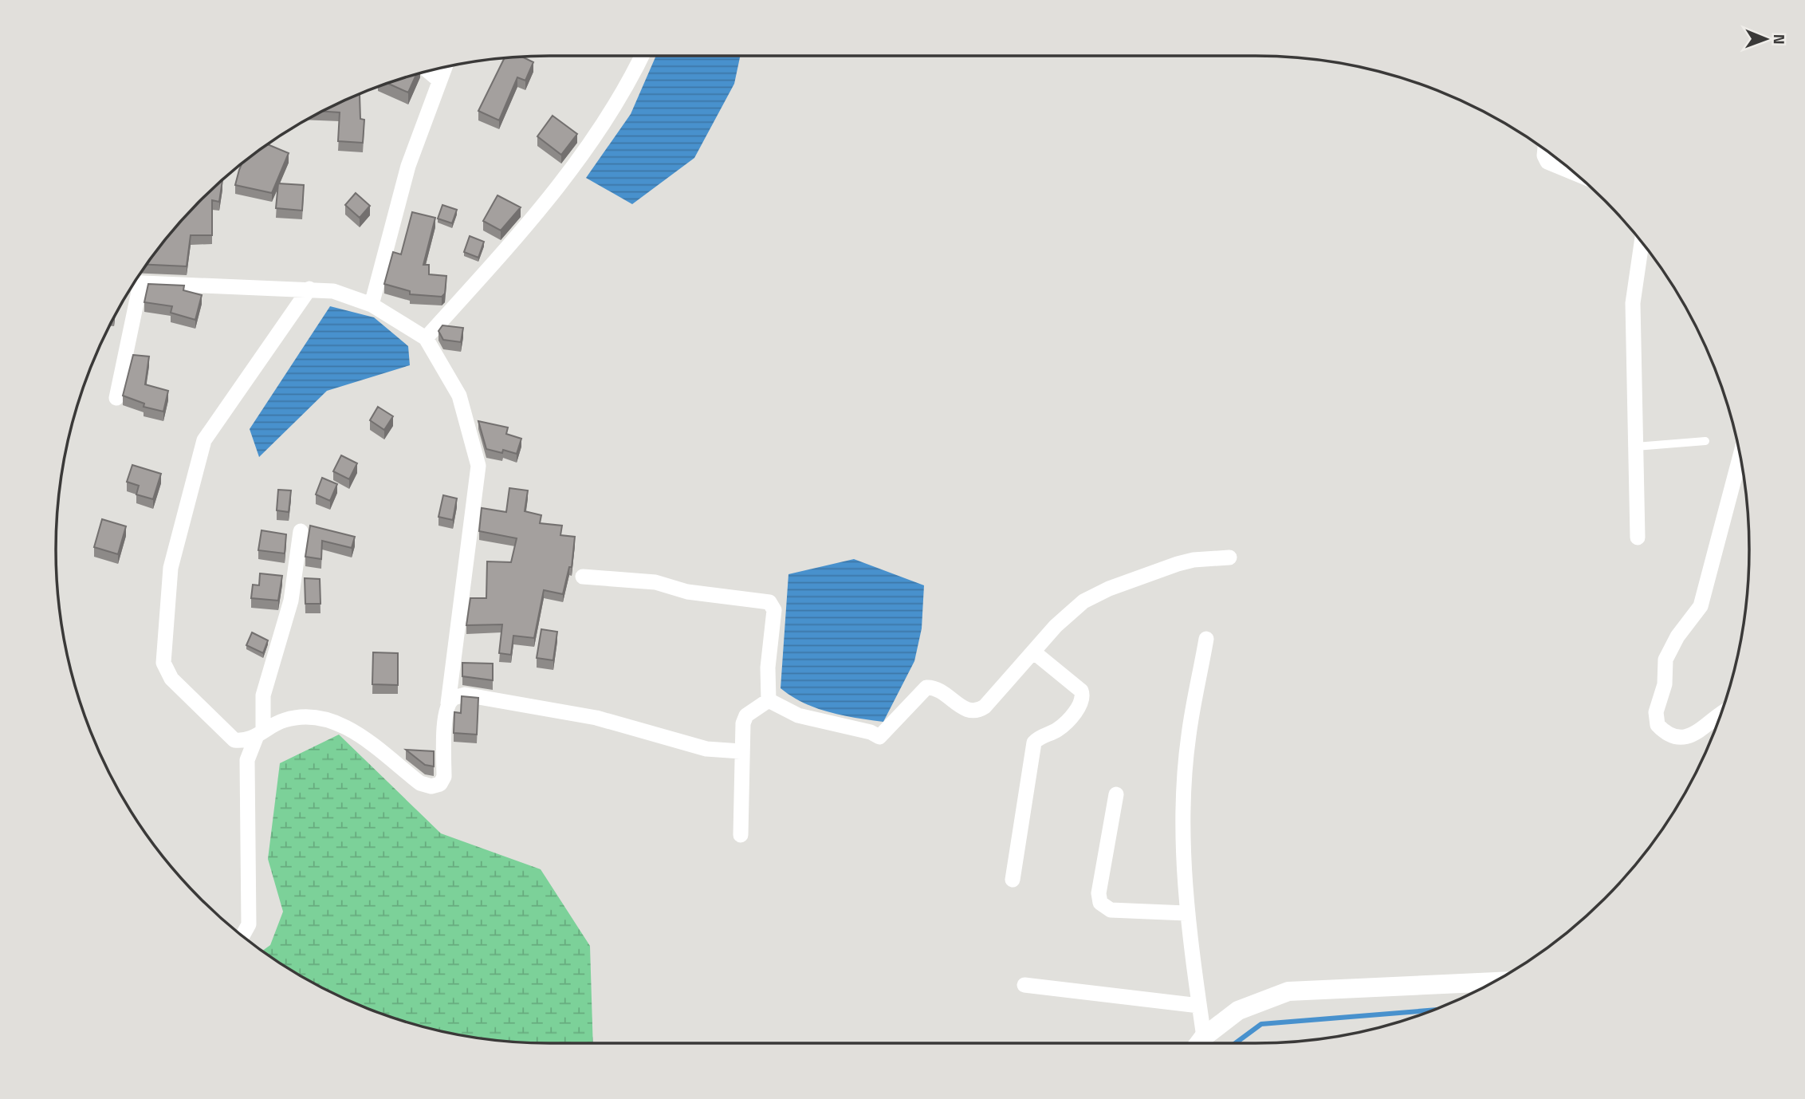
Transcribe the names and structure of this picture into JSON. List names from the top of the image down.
{
  "north": "right"
}
